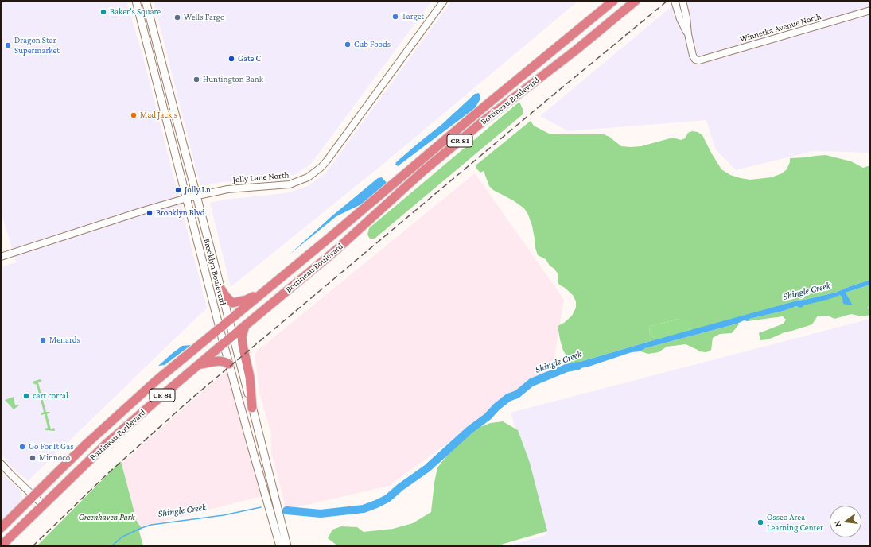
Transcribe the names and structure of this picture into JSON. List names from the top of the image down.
{
  "streets": {
    "highway": ["Bottineau Boulevard", "CR 81"],
    "main road": ["Brooklyn Boulevard"],
    "street": ["Winnetka Avenue North", "Jolly Lane North"]
  },
  "crossings": [
    ["Bottineau Boulevard", "Brooklyn Boulevard"],
    ["Jolly Lane North", "Brooklyn Boulevard"]
  ],
  "water": ["Shingle Creek"],
  "parks": ["Greenhaven Park"],
  "places": [
    "Baker's Square",
    "Target",
    "Wells Fargo",
    "Cub Foods",
    "Dragon Star Supermarket",
    "Gate C",
    "Huntington Bank",
    "Mad Jack's",
    "Jolly Ln",
    "Brooklyn Blvd",
    "Menards",
    "cart corral",
    "Go For It Gas",
    "Minnoco",
    "Osseo Area Learning Center"
  ],
  "north": "left"
}
